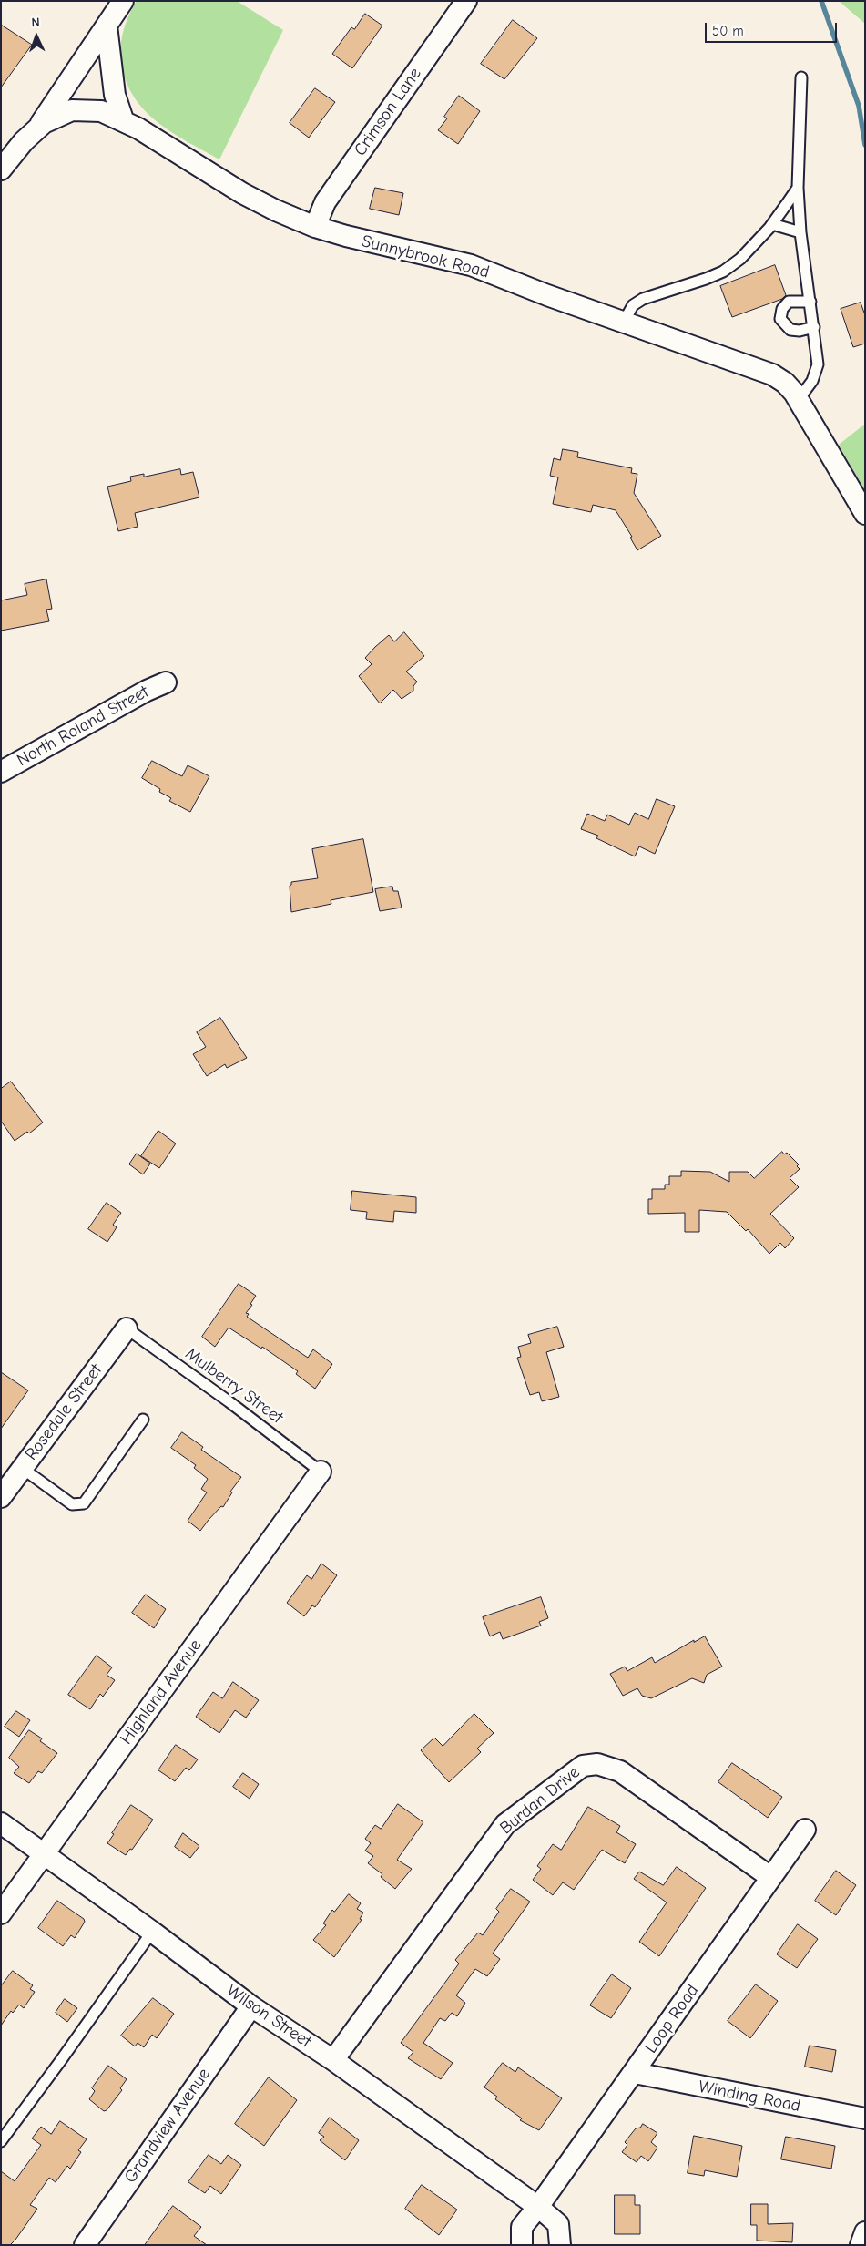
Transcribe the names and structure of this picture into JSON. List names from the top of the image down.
{
  "streets": {
    "street": [
      "Crimson Lane",
      "Sunnybrook Road",
      "North Roland Street",
      "Rosedale Street",
      "Highland Avenue",
      "Burdan Drive",
      "Wilson Street",
      "Loop Road",
      "Winding Road",
      "Grandview Avenue"
    ],
    "lane": ["Mulberry Street"]
  },
  "crossings": [
    ["Crimson Lane", "Sunnybrook Road"],
    ["Mulberry Street", "Rosedale Street"],
    ["Mulberry Street", "Highland Avenue"],
    ["Highland Avenue", "Wilson Street"],
    ["Burdan Drive", "Wilson Street"],
    ["Burdan Drive", "Loop Road"],
    ["Wilson Street", "Loop Road"],
    ["Wilson Street", "Grandview Avenue"],
    ["Loop Road", "Winding Road"]
  ],
  "scale_bar": "50 m",
  "north": "top"
}
